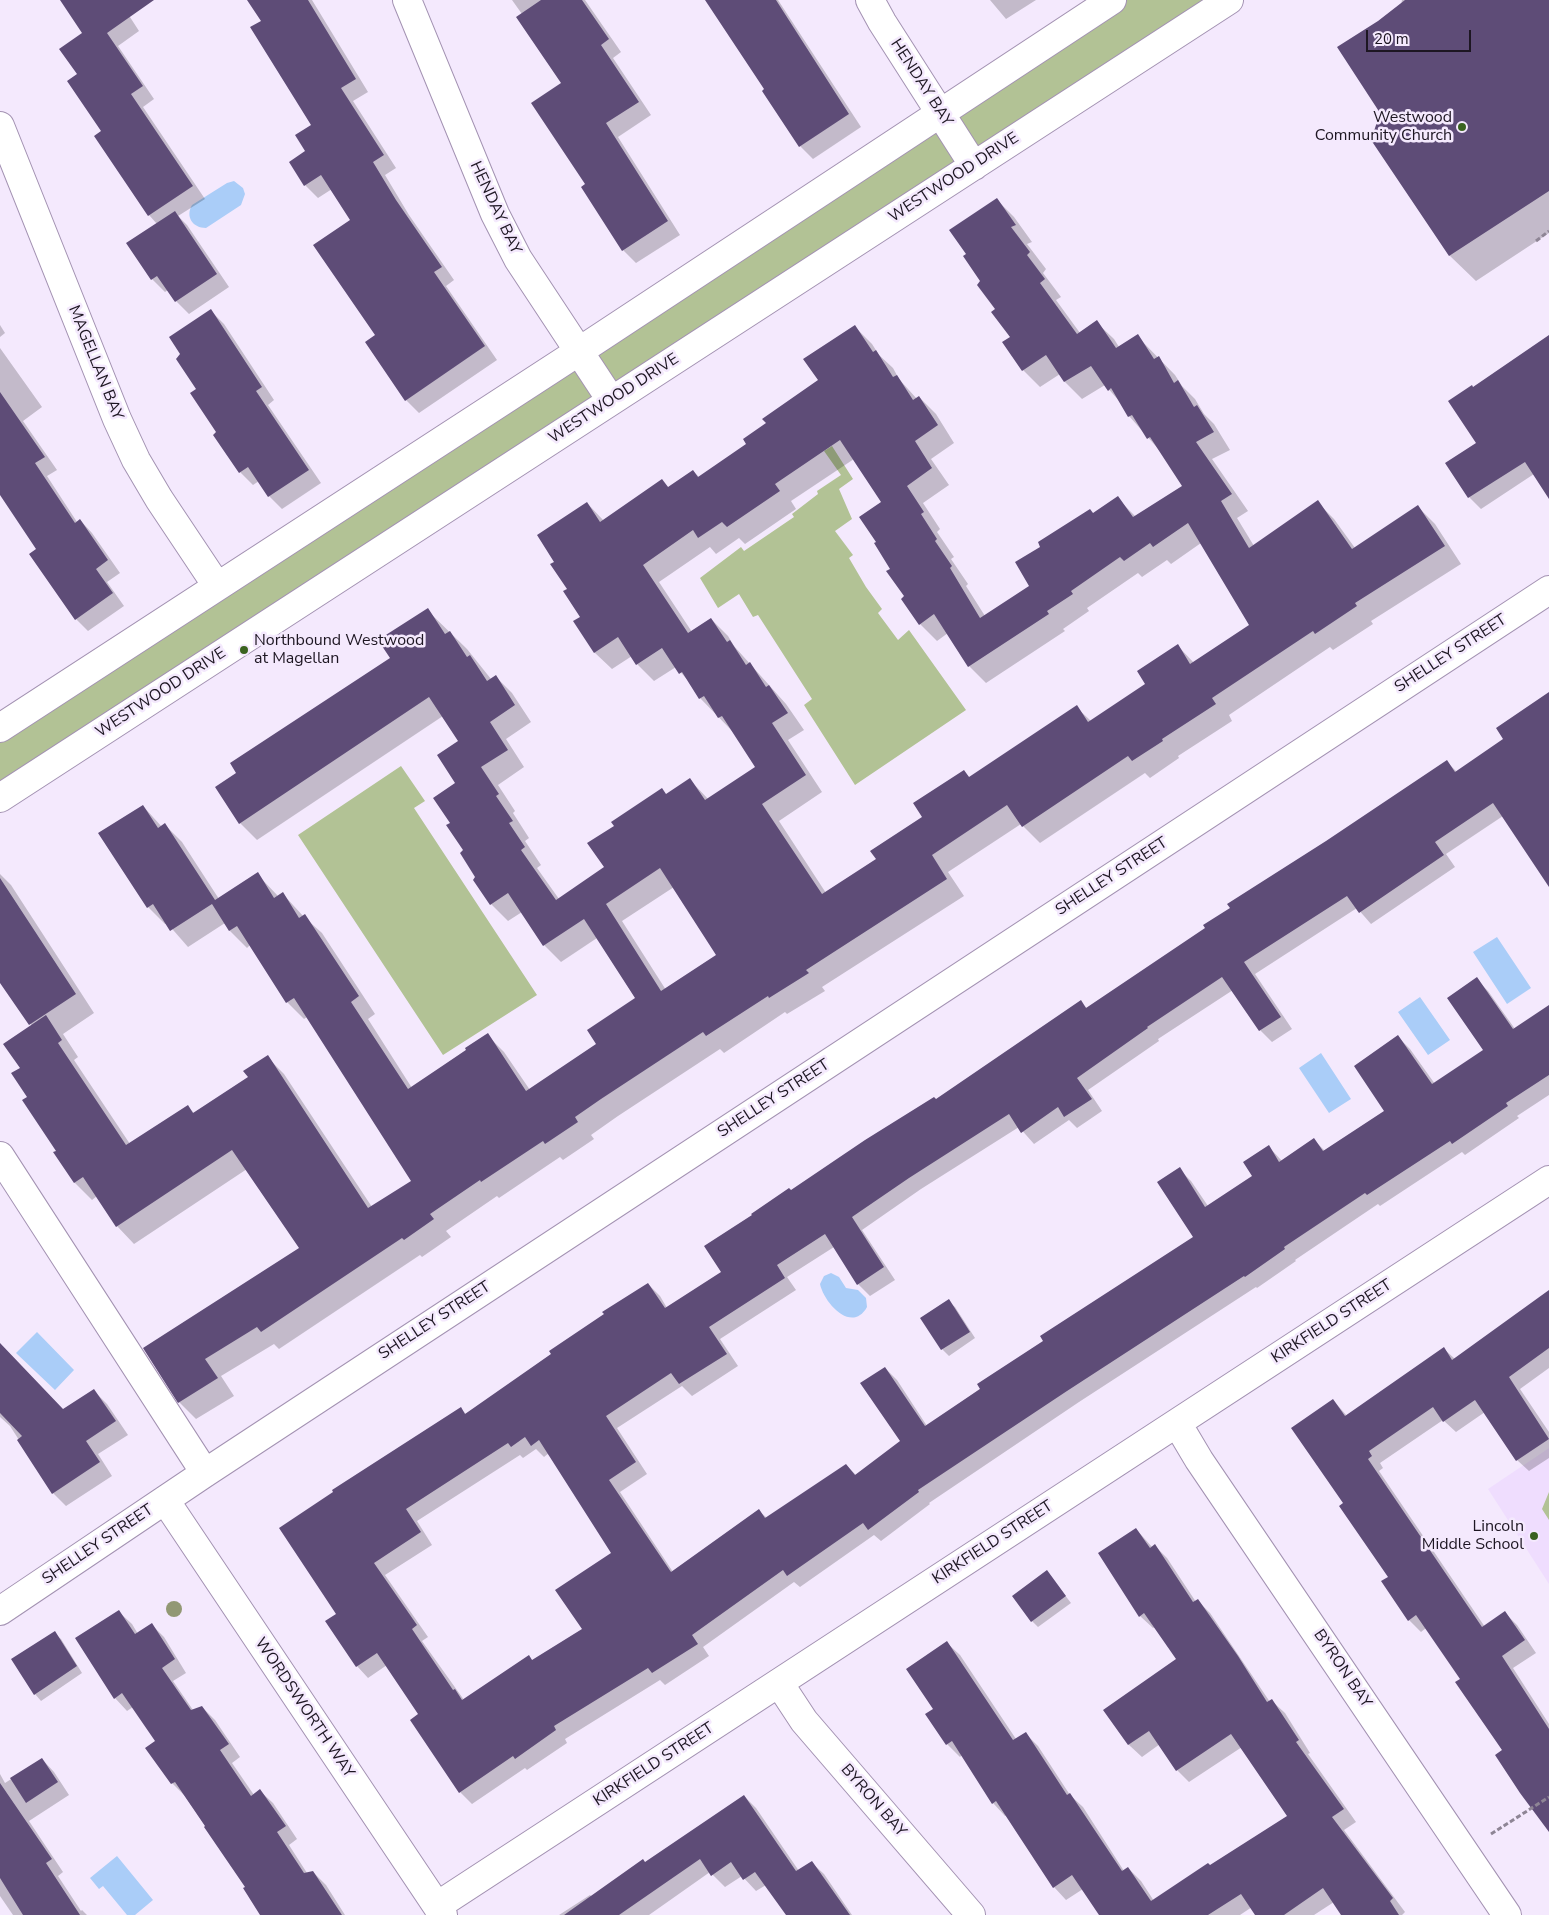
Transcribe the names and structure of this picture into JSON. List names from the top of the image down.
{
  "streets": {
    "street": [
      "HENDAY BAY",
      "WESTWOOD DRIVE",
      "MAGELLAN BAY",
      "SHELLEY STREET",
      "KIRKFIELD STREET",
      "BYRON BAY",
      "WORDSWORTH WAY"
    ]
  },
  "crossings": [
    ["HENDAY BAY", "WESTWOOD DRIVE"],
    ["SHELLEY STREET", "WORDSWORTH WAY"],
    ["KIRKFIELD STREET", "BYRON BAY"],
    ["KIRKFIELD STREET", "WORDSWORTH WAY"]
  ],
  "places": ["Westwood Community Church", "Northbound Westwood at Magellan", "Lincoln Middle School"],
  "scale_bar": "20 m"
}
